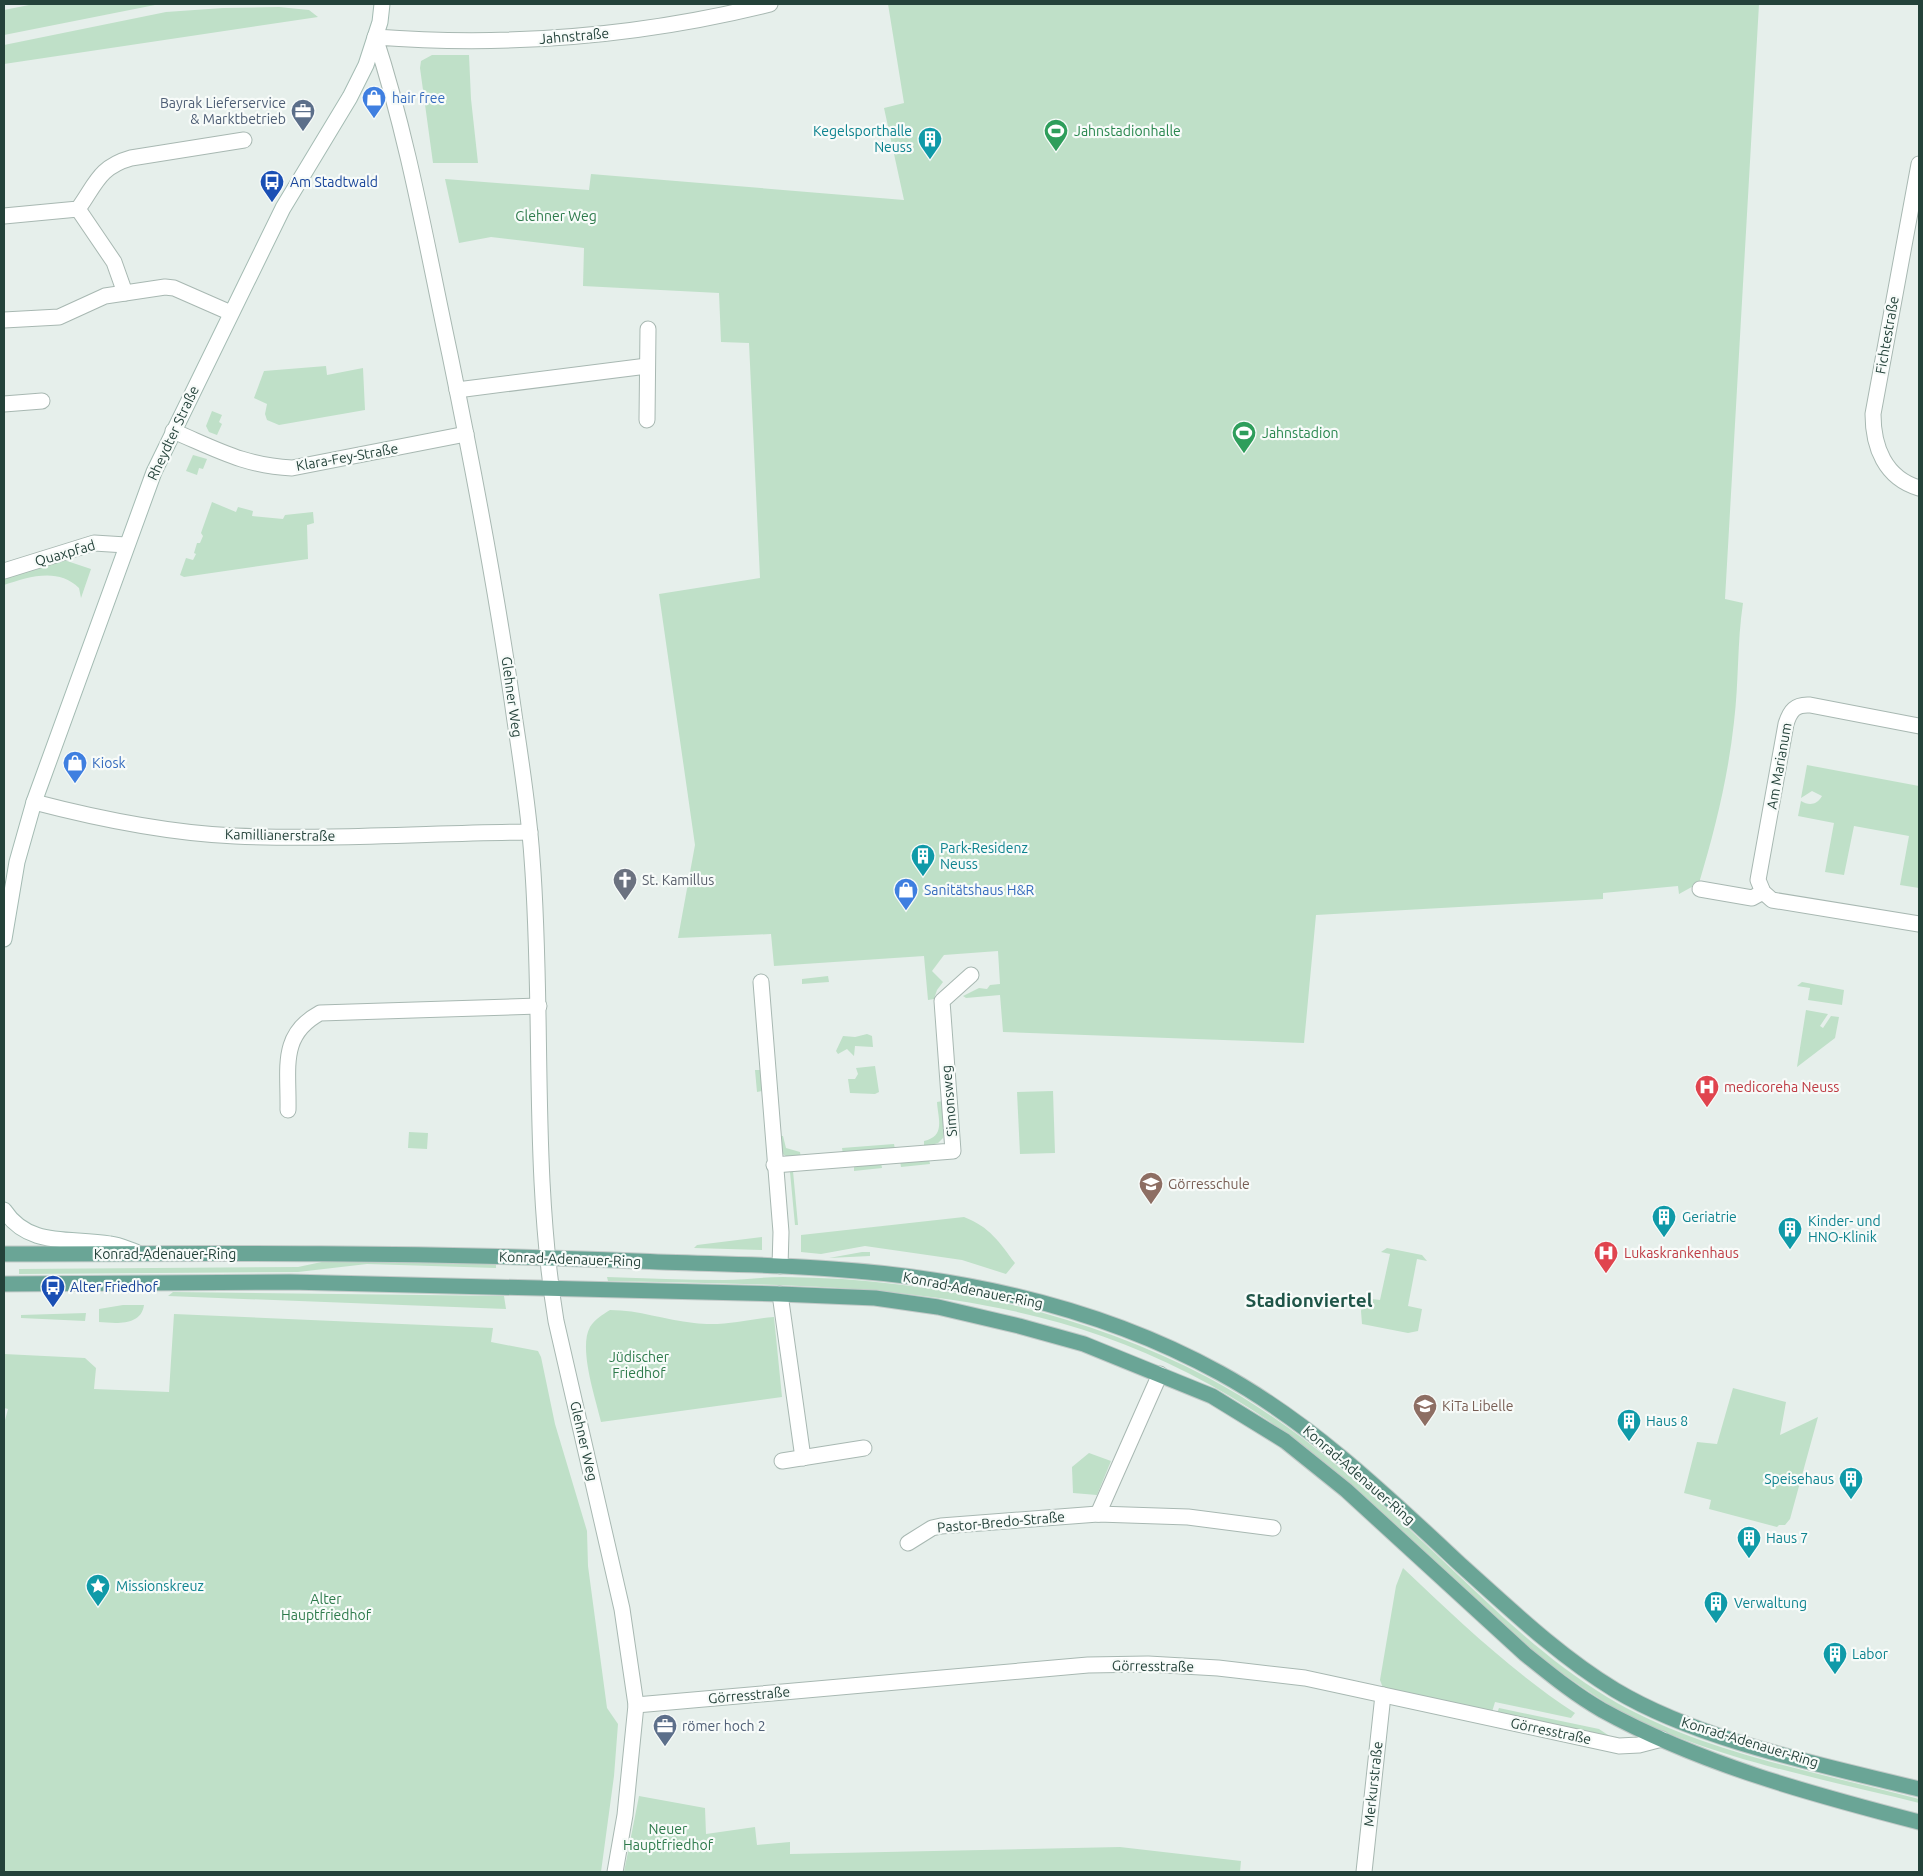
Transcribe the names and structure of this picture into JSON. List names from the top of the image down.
{
  "streets": {
    "main road": ["Konrad-Adenauer-Ring"],
    "street": [
      "Jahnstraße",
      "Fichtestraße",
      "Rheydter Straße",
      "Klara-Fey-Straße",
      "Quaxpfad",
      "Glehner Weg",
      "Am Marianum",
      "Kamillianerstraße",
      "Simonsweg",
      "Pastor-Bredo-Straße",
      "Görresstraße",
      "Merkurstraße"
    ]
  },
  "crossings": [
    ["Jahnstraße", "Rheydter Straße"],
    ["Jahnstraße", "Glehner Weg"],
    ["Rheydter Straße", "Klara-Fey-Straße"],
    ["Rheydter Straße", "Quaxpfad"],
    ["Rheydter Straße", "Glehner Weg"],
    ["Rheydter Straße", "Kamillianerstraße"],
    ["Klara-Fey-Straße", "Glehner Weg"],
    ["Glehner Weg", "Kamillianerstraße"],
    ["Glehner Weg", "Konrad-Adenauer-Ring"],
    ["Glehner Weg", "Görresstraße"],
    ["Konrad-Adenauer-Ring", "Görresstraße"],
    ["Görresstraße", "Merkurstraße"]
  ],
  "districts": ["Stadionviertel"],
  "parks": [
    "Glehner Weg",
    "Jüdischer Friedhof",
    "Alter Hauptfriedhof",
    "Neuer Hauptfriedhof"
  ],
  "places": {
    "shop": ["hair free", "Kiosk", "Sanitätshaus H&R"],
    "office": ["Bayrak Lieferservice & Marktbetrieb", "römer hoch 2"],
    "sports": ["Jahnstadionhalle", "Jahnstadion"],
    "building": [
      "Kegelsporthalle Neuss",
      "Park-Residenz Neuss",
      "Geriatrie",
      "Kinder- und HNO-Klinik",
      "Haus 8",
      "Speisehaus",
      "Haus 7",
      "Verwaltung",
      "Labor"
    ],
    "bus stop": ["Am Stadtwald", "Alter Friedhof"],
    "church": ["St. Kamillus"],
    "hospital": ["medicoreha Neuss", "Lukaskrankenhaus"],
    "school or university": ["Görresschule", "KiTa Libelle"],
    "place": ["Missionskreuz"]
  }
}
